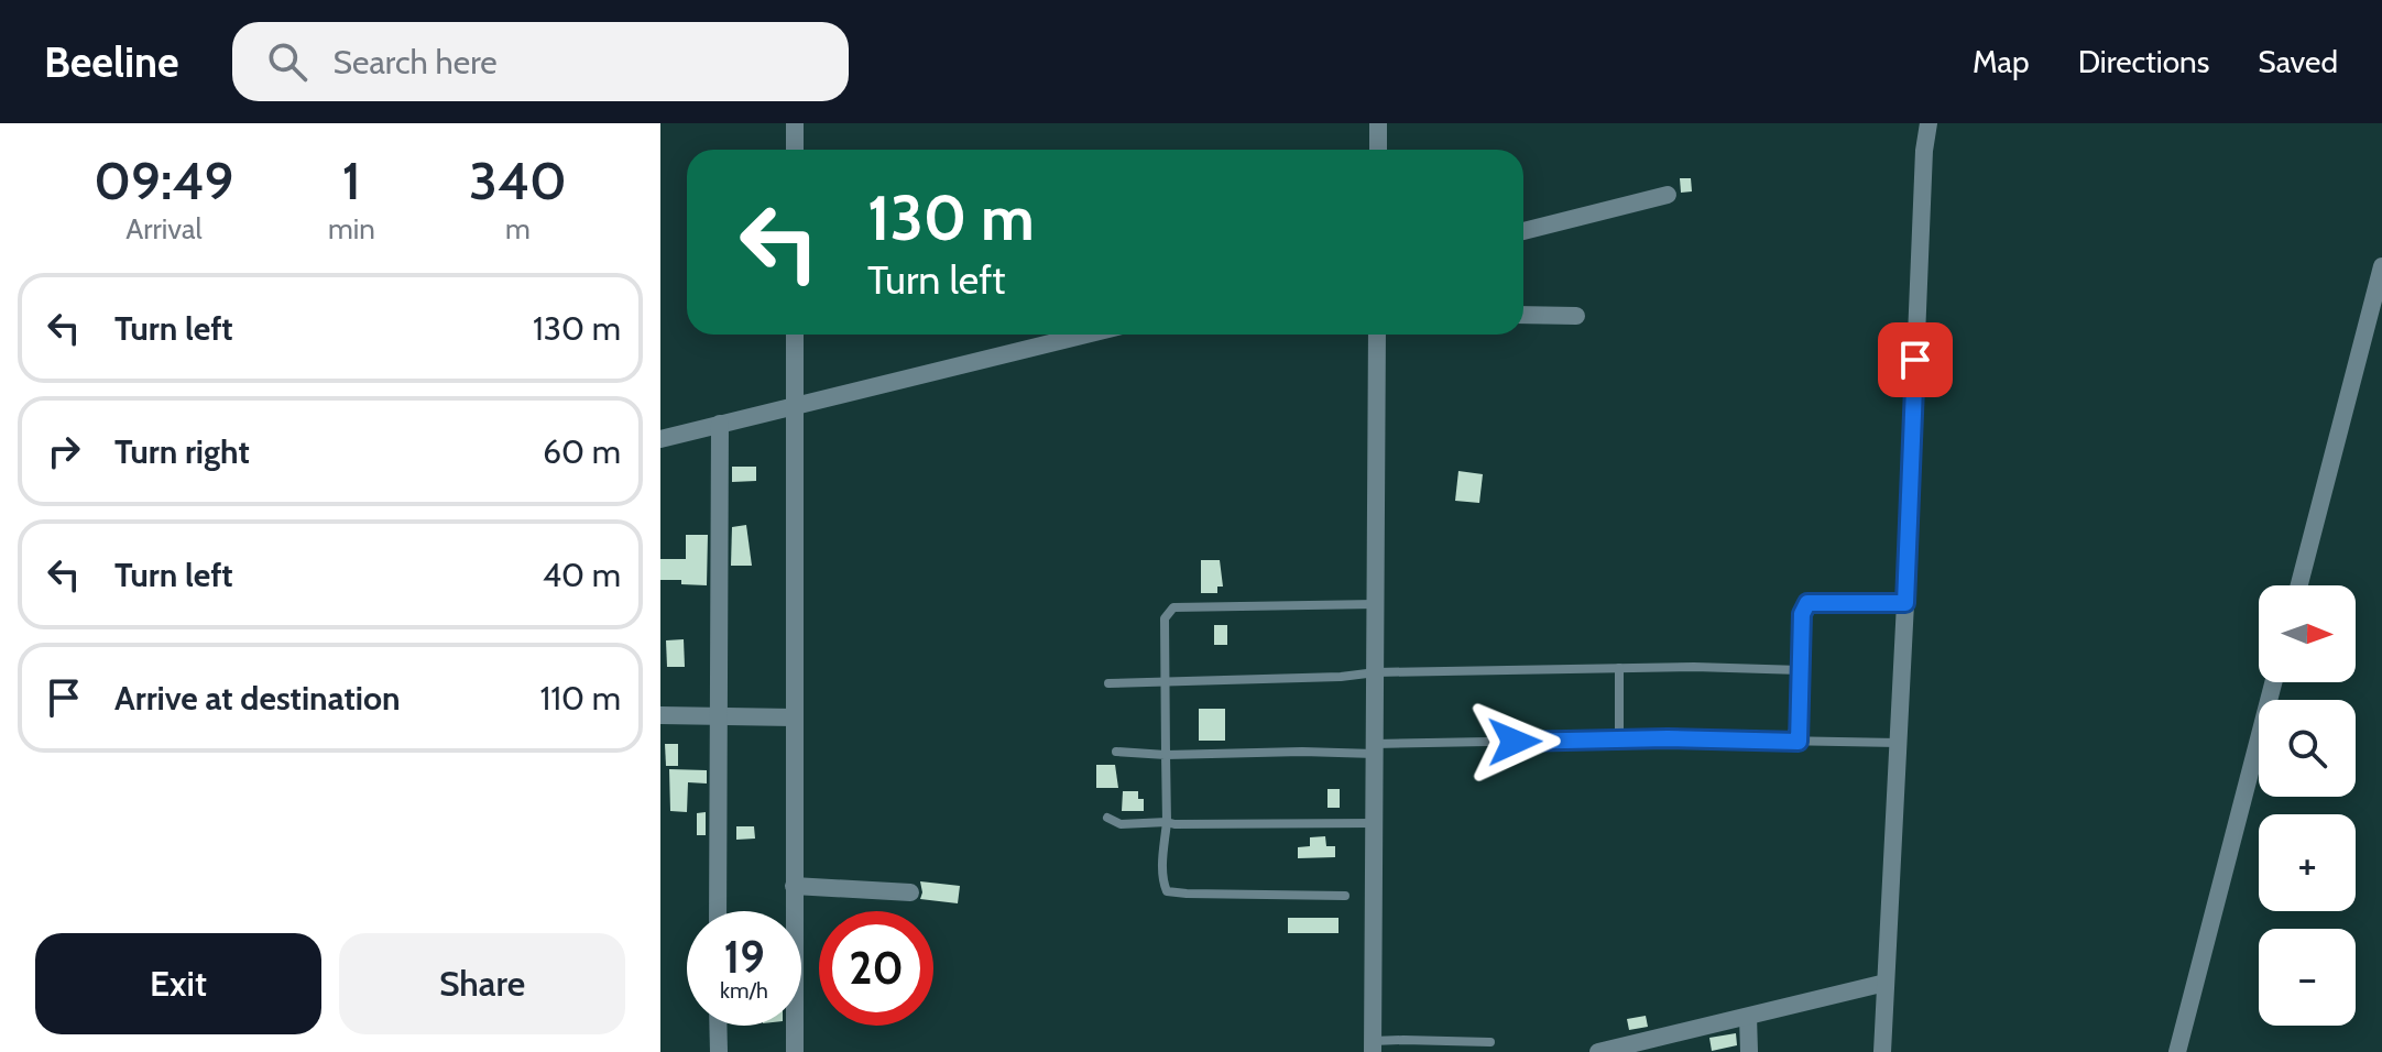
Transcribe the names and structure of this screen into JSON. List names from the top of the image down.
{
  "north": "right",
  "page": {
    "header": "Beeline",
    "search": "Search here",
    "nav": ["Map", "Directions", "Saved"],
    "eta": [
      "09:49",
      "Arrival",
      "1",
      "min",
      "340",
      "m"
    ],
    "turn": ["130 m", "Turn left"],
    "list": [
      {
        "name": "Turn left",
        "value": "130 m"
      },
      {
        "name": "Turn right",
        "value": "60 m"
      },
      {
        "name": "Turn left",
        "value": "40 m"
      },
      {
        "name": "Arrive at destination",
        "value": "110 m"
      }
    ],
    "map_buttons": ["+", "−"],
    "speed": "19 km/h",
    "limit": "20",
    "buttons": ["Exit", "Share"]
  }
}
